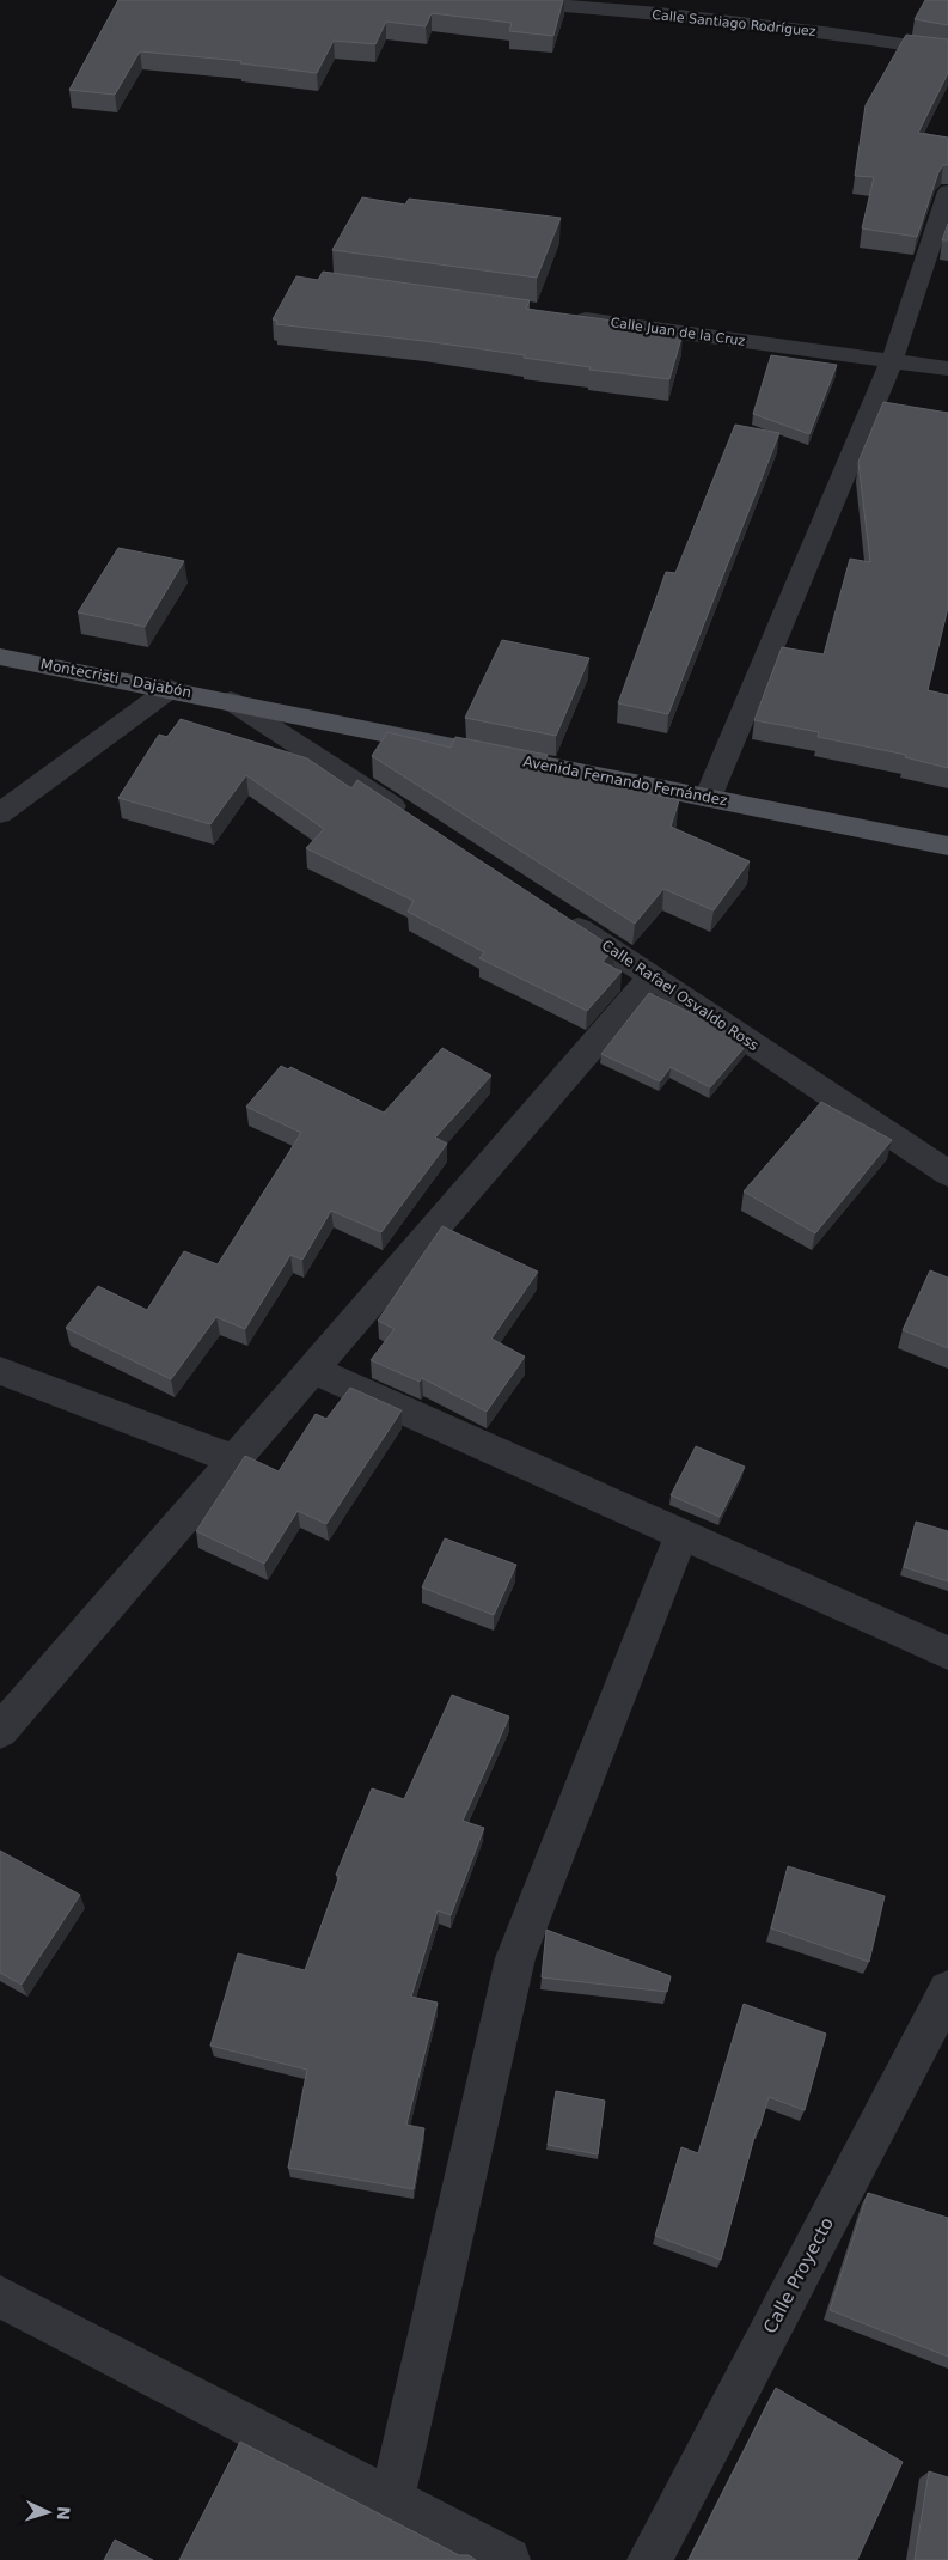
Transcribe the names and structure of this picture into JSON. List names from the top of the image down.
{
  "streets": {
    "main road": ["Montecristi - Dajabón", "Avenida Fernando Fernández"],
    "street": [
      "Calle Santiago Rodríguez",
      "Calle Juan de la Cruz",
      "Calle Rafael Osvaldo Ross",
      "Calle Proyecto"
    ]
  },
  "crossings": [
    ["Montecristi - Dajabón", "Avenida Fernando Fernández"]
  ],
  "north": "right"
}
